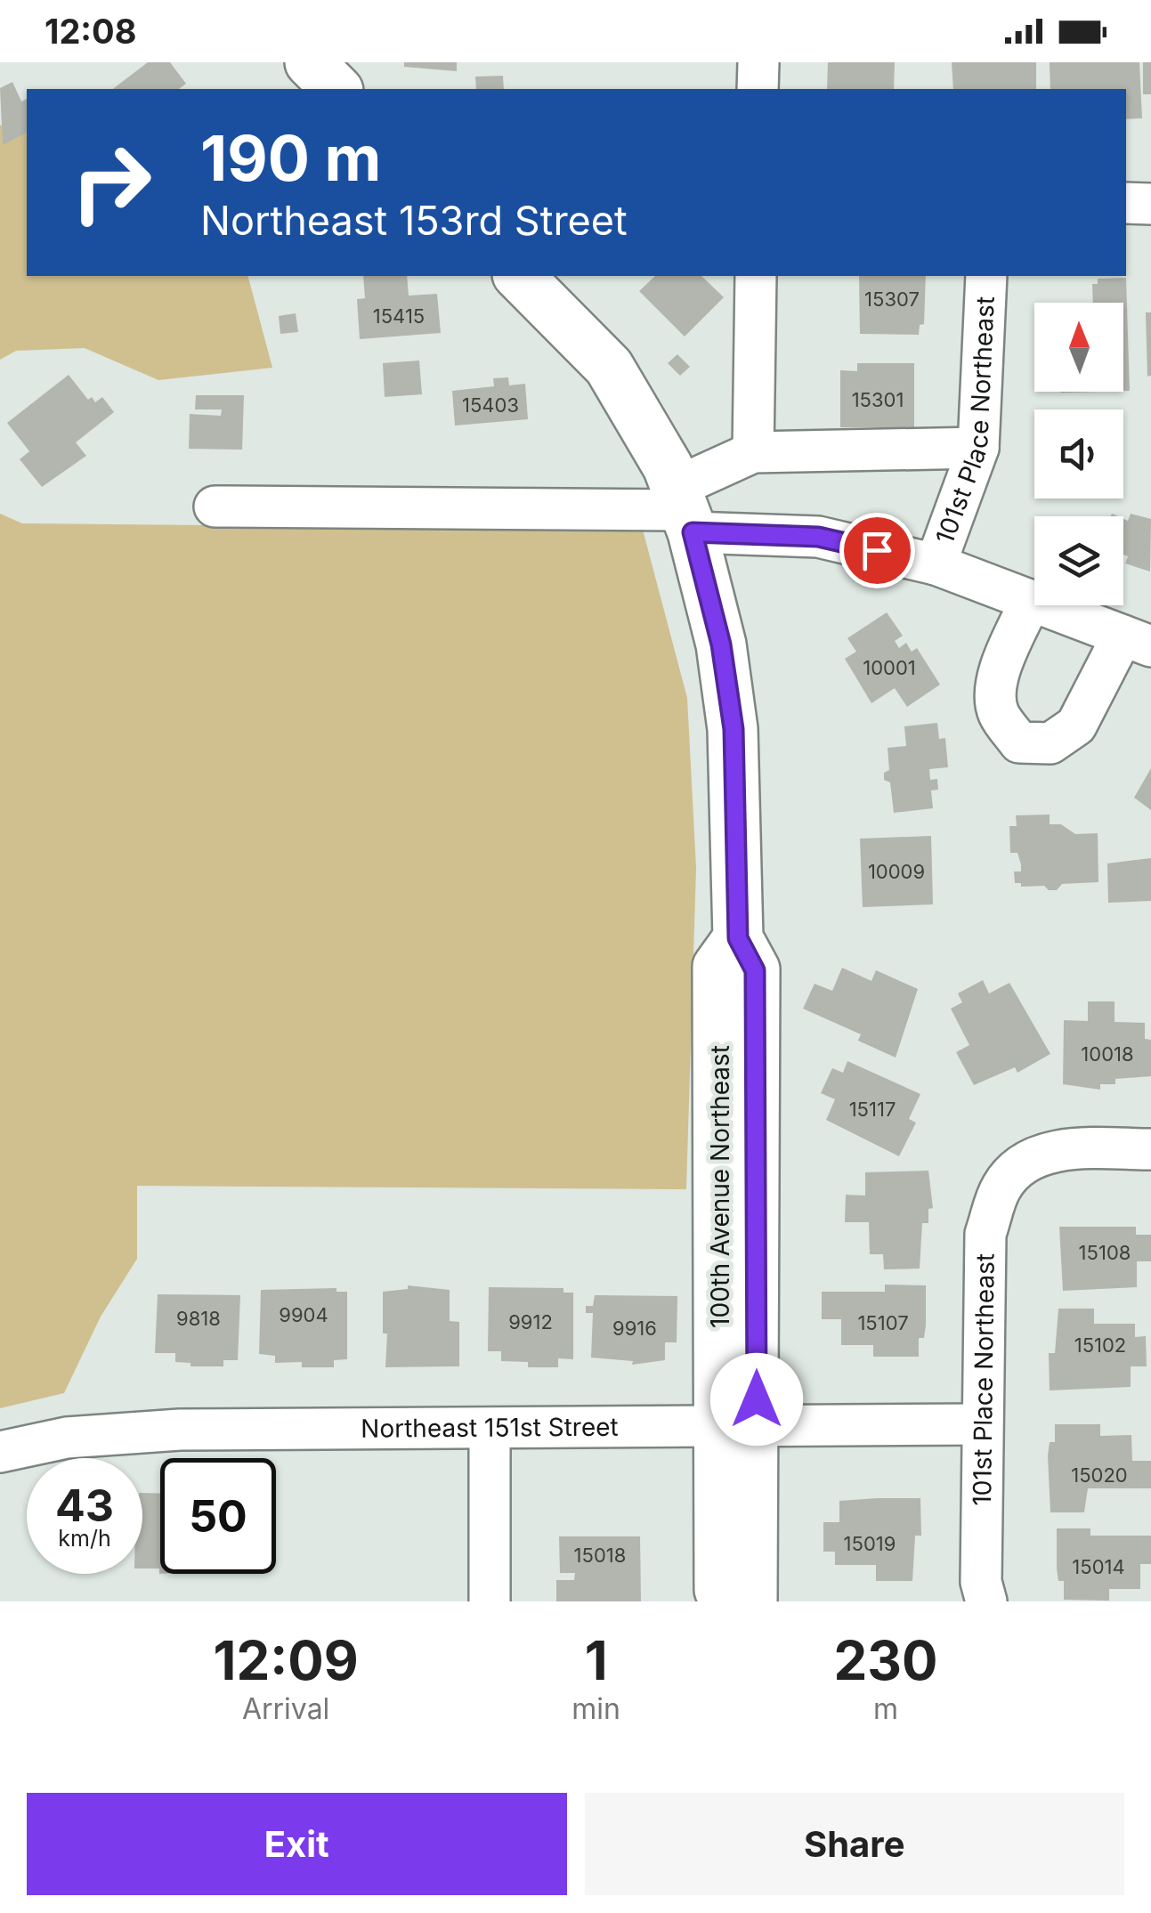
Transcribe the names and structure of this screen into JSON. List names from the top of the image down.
{
  "streets": {
    "main road": ["100th Avenue Northeast"],
    "street": ["101st Place Northeast", "Northeast 151st Street"]
  },
  "crossings": [
    ["101st Place Northeast", "Northeast 151st Street"],
    ["100th Avenue Northeast", "Northeast 151st Street"]
  ],
  "house_numbers": [
    "15307",
    "15415",
    "15301",
    "15403",
    "10001",
    "10009",
    "10018",
    "15117",
    "15108",
    "9904",
    "9818",
    "9912",
    "15107",
    "9916",
    "15102",
    "15020",
    "15019",
    "15018",
    "15014"
  ],
  "north": "top",
  "page": {
    "status": "12:08",
    "turn": ["190 m", "Northeast 153rd Street"],
    "speed": "43 km/h",
    "limit": "50",
    "eta": [
      "12:09",
      "Arrival",
      "1",
      "min",
      "230",
      "m"
    ],
    "buttons": ["Exit", "Share"]
  }
}
